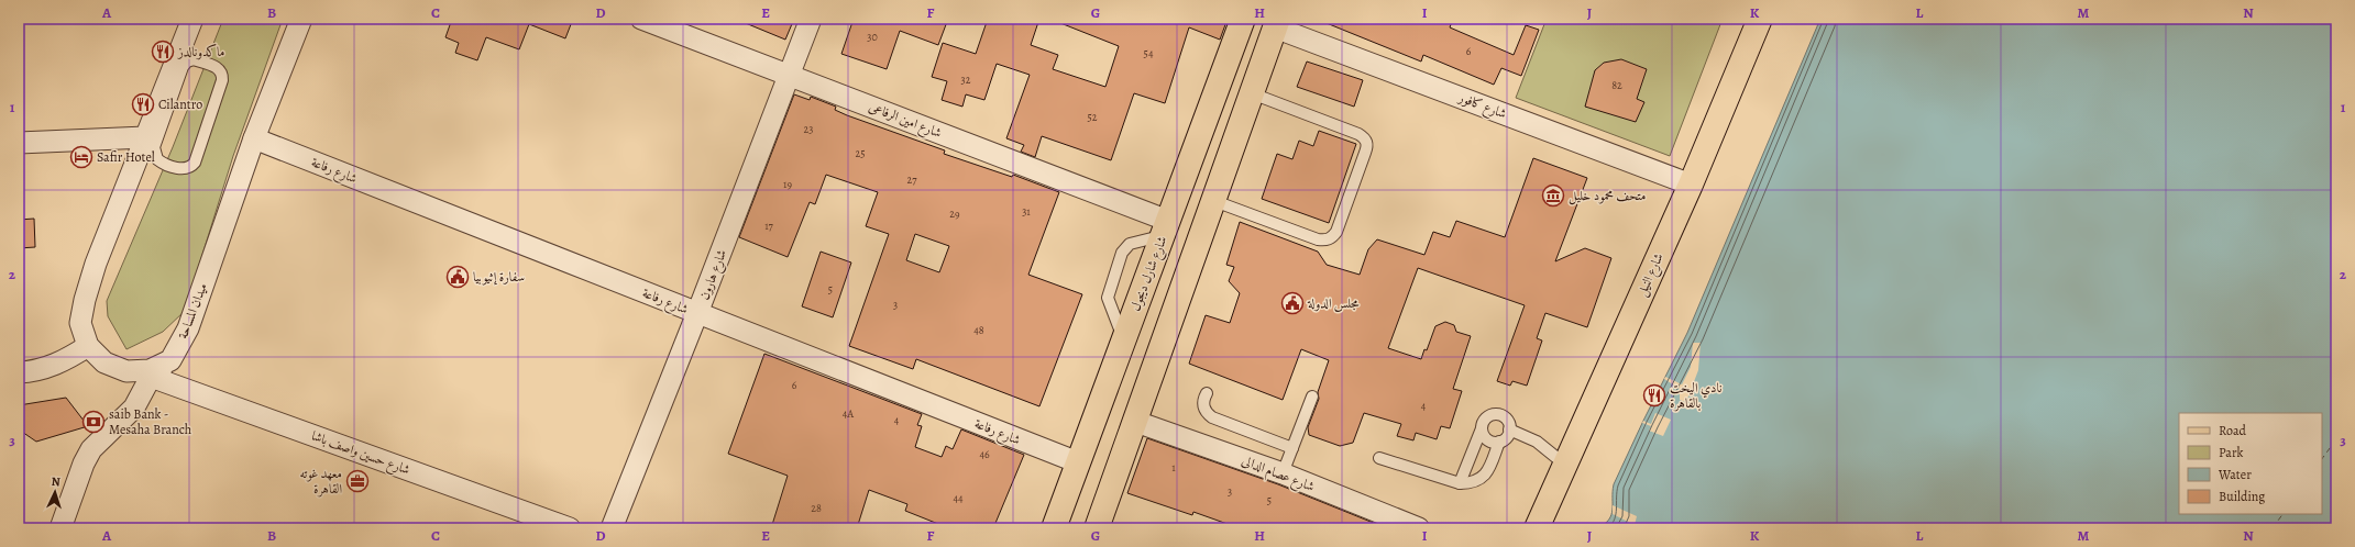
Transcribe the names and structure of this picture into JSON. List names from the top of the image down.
{
  "streets": {
    "main road": ["شارع شارل ديجول", "شارع النيل"],
    "street": [
      "شارع كافور",
      "شارع امين الرفاعى",
      "شارع رفاعة",
      "شارع هارون",
      "ميدان المساحة",
      "شارع حسين واصف باشا",
      "شارع عصام الدالى"
    ]
  },
  "crossings": [
    ["شارع كافور", "شارع النيل"],
    ["شارع امين الرفاعى", "شارع شارل ديجول"],
    ["شارع امين الرفاعى", "شارع هارون"],
    ["شارع رفاعة", "شارع شارل ديجول"],
    ["شارع رفاعة", "شارع هارون"],
    ["شارع رفاعة", "ميدان المساحة"],
    ["ميدان المساحة", "شارع حسين واصف باشا"]
  ],
  "places": {
    "restaurant": ["ماكدونالدز", "Cilantro", "نادي اليخت بالقاهرة"],
    "hotel": ["Safir Hotel"],
    "museum": ["متحف محمود خليل"],
    "public building": ["سفارة إثيوبيا", "مجلس الدولة"],
    "bank": ["saib Bank - Mesaha Branch"],
    "office": ["معهد غوته القاهرة"]
  },
  "house_numbers": [
    "30",
    "6",
    "54",
    "32",
    "82",
    "52",
    "23",
    "25",
    "27",
    "19",
    "31",
    "29",
    "17",
    "5",
    "3",
    "48",
    "6",
    "4",
    "4A",
    "4",
    "46",
    "1",
    "3",
    "44",
    "5",
    "28"
  ],
  "legend": [
    "Road",
    "Park",
    "Water",
    "Building"
  ],
  "north": "top",
  "grid": {
    "columns": [
      "A",
      "B",
      "C",
      "D",
      "E",
      "F",
      "G",
      "H",
      "I",
      "J",
      "K",
      "L",
      "M",
      "N"
    ],
    "rows": ["1", "2", "3"]
  }
}
